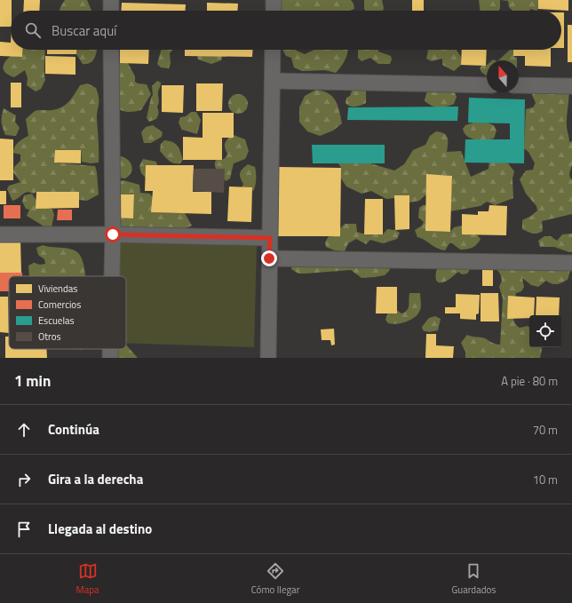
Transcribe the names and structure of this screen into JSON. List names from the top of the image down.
{
  "legend": [
    "Viviendas",
    "Comercios",
    "Escuelas",
    "Otros"
  ],
  "north": "top",
  "page": {
    "search": "Buscar aquí",
    "heading": ["1 min", "A pie · 80 m"],
    "list": [
      ["Continúa", "70 m"],
      ["Gira a la derecha", "10 m"],
      "Llegada al destino"
    ],
    "nav": ["Mapa", "Cómo llegar", "Guardados"]
  }
}
